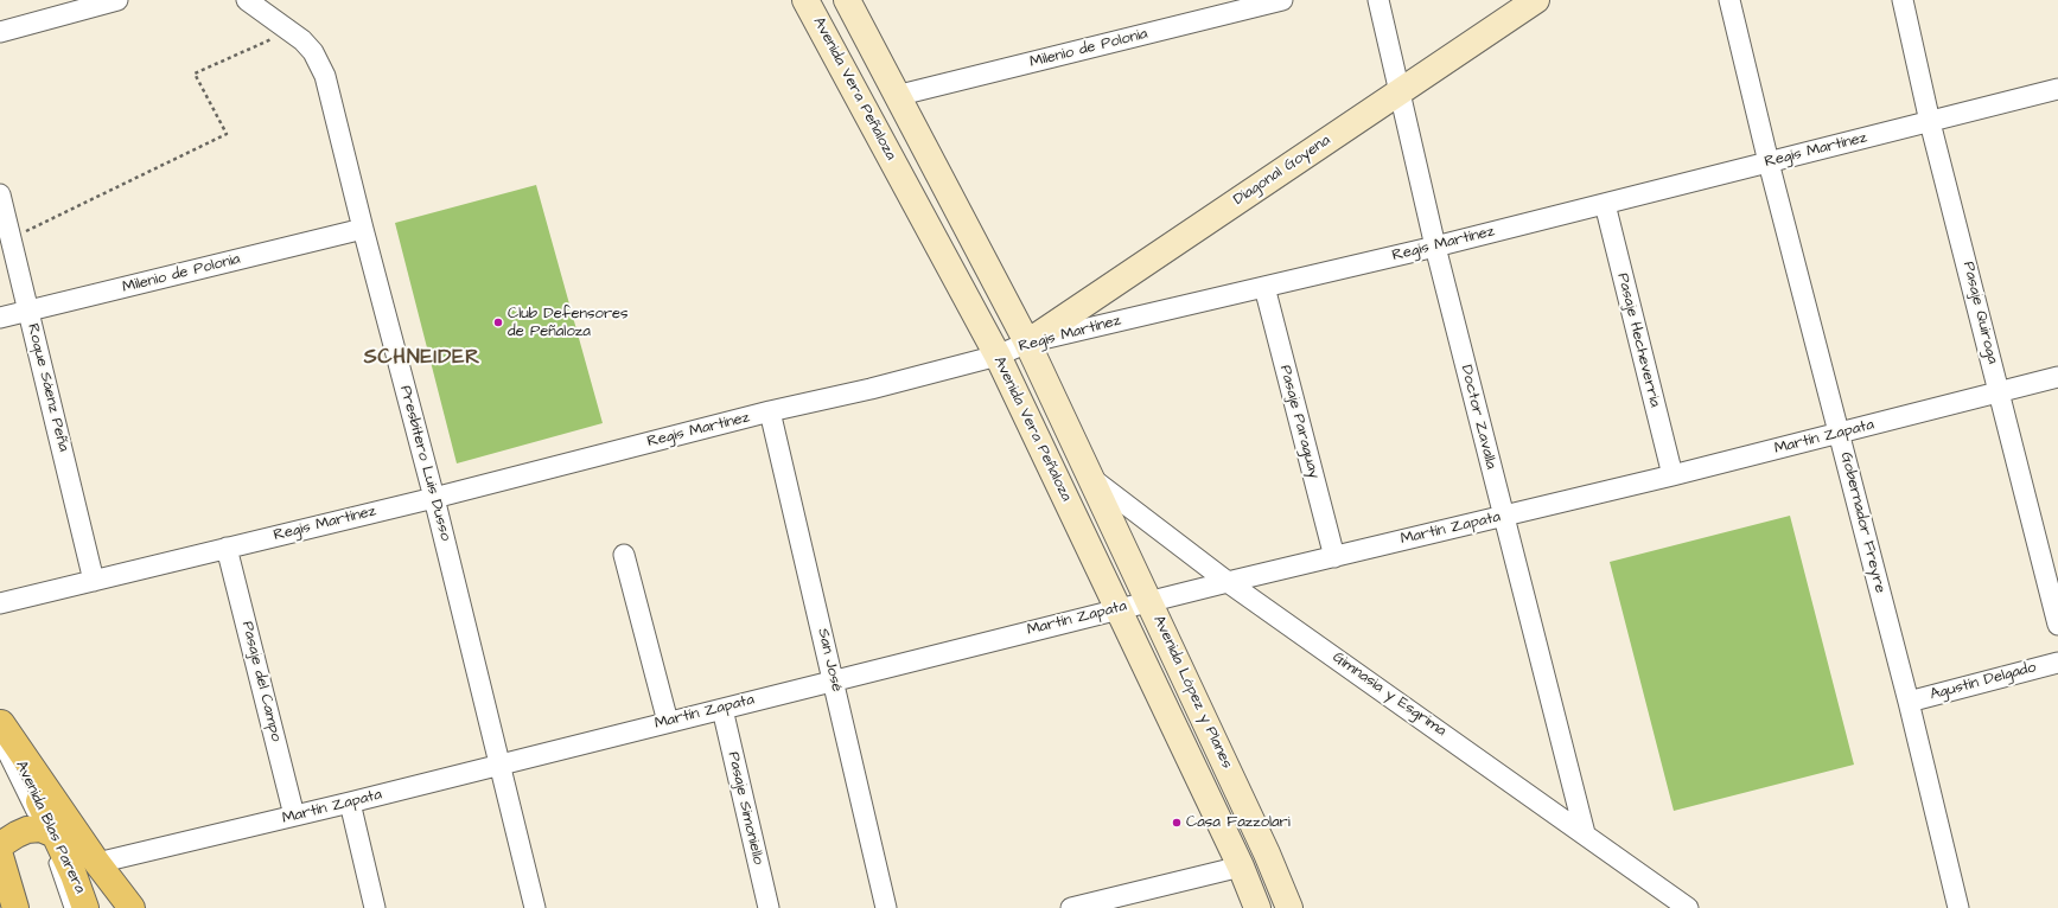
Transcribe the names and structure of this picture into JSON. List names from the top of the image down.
{
  "streets": {
    "main road": [
      "Avenida Vera Peñaloza",
      "Diagonal Goyena",
      "Avenida López y Planes",
      "Avenida Blas Parera"
    ],
    "street": [
      "Milenio de Polonia",
      "Regis Martínez",
      "Pasaje Quiroga",
      "Pasaje Hecheverria",
      "Roque Sáenz Peña",
      "Doctor Zavalla",
      "Pasaje Paraguay",
      "Martín Zapata",
      "Presbítero Luis Dusso",
      "Gobernador Freyre",
      "San José",
      "Pasaje del Campo",
      "Agustín Delgado",
      "Gimnasia y Esgrima",
      "Pasaje Simoniello"
    ]
  },
  "crossings": [
    ["Milenio de Polonia", "Avenida Vera Peñaloza"],
    ["Milenio de Polonia", "Roque Sáenz Peña"],
    ["Milenio de Polonia", "Presbítero Luis Dusso"],
    ["Avenida Vera Peñaloza", "Regis Martínez"],
    ["Avenida Vera Peñaloza", "Diagonal Goyena"],
    ["Avenida Vera Peñaloza", "Martín Zapata"],
    ["Avenida Vera Peñaloza", "Avenida López y Planes"],
    ["Avenida Vera Peñaloza", "Gimnasia y Esgrima"],
    ["Regis Martínez", "Diagonal Goyena"],
    ["Regis Martínez", "Pasaje Quiroga"],
    ["Regis Martínez", "Pasaje Hecheverria"],
    ["Regis Martínez", "Roque Sáenz Peña"],
    ["Regis Martínez", "Doctor Zavalla"],
    ["Regis Martínez", "Pasaje Paraguay"],
    ["Regis Martínez", "Presbítero Luis Dusso"],
    ["Regis Martínez", "Gobernador Freyre"],
    ["Regis Martínez", "San José"],
    ["Regis Martínez", "Pasaje del Campo"],
    ["Diagonal Goyena", "Doctor Zavalla"],
    ["Pasaje Quiroga", "Martín Zapata"],
    ["Pasaje Hecheverria", "Martín Zapata"],
    ["Doctor Zavalla", "Martín Zapata"],
    ["Doctor Zavalla", "Gimnasia y Esgrima"],
    ["Pasaje Paraguay", "Martín Zapata"],
    ["Martín Zapata", "Presbítero Luis Dusso"],
    ["Martín Zapata", "Gobernador Freyre"],
    ["Martín Zapata", "San José"],
    ["Martín Zapata", "Pasaje del Campo"],
    ["Martín Zapata", "Avenida López y Planes"],
    ["Martín Zapata", "Gimnasia y Esgrima"],
    ["Martín Zapata", "Pasaje Simoniello"],
    ["Gobernador Freyre", "Agustín Delgado"],
    ["Avenida López y Planes", "Gimnasia y Esgrima"]
  ],
  "districts": ["SCHNEIDER"],
  "places": ["Club Defensores de Peñaloza", "Casa Fazzolari"]
}
